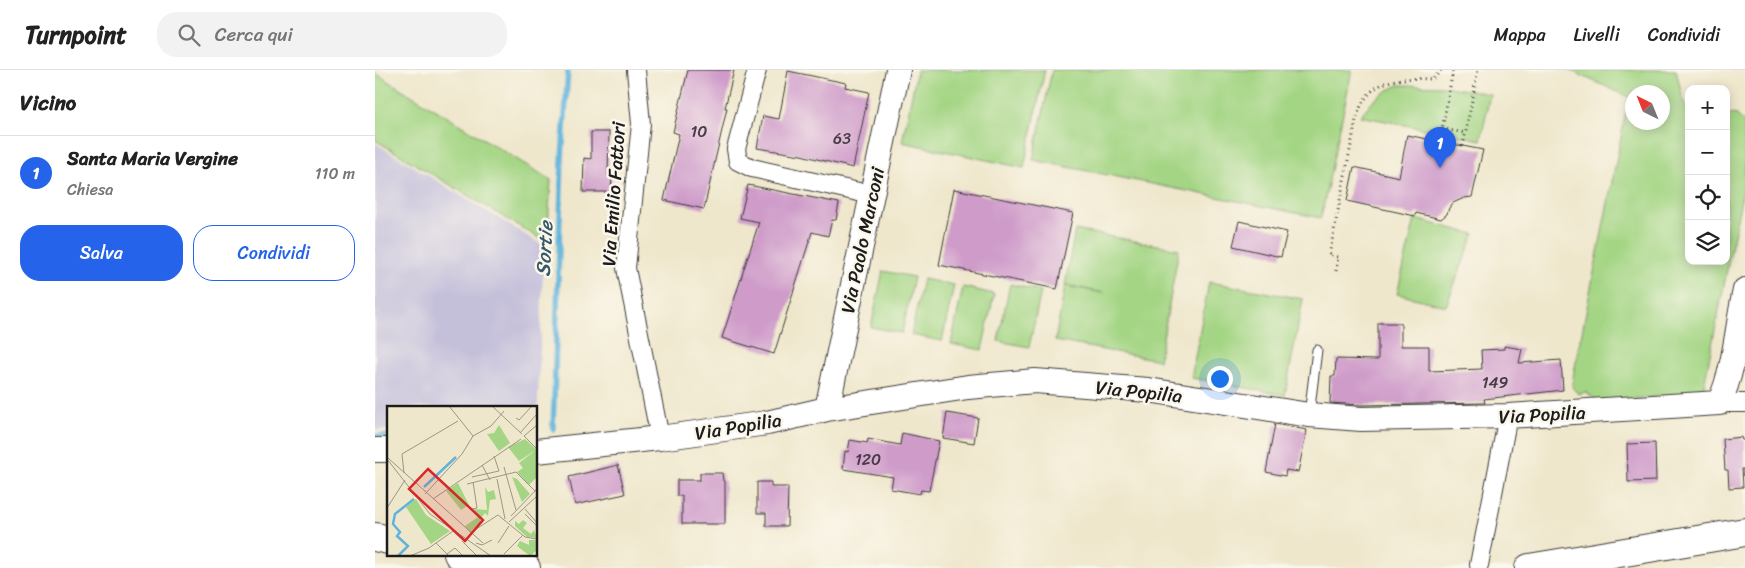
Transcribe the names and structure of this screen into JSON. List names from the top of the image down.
{
  "streets": {
    "street": ["Via Emilio Fattori", "Via Paolo Marconi", "Via Popilia"]
  },
  "crossings": [
    ["Via Emilio Fattori", "Via Popilia"],
    ["Via Paolo Marconi", "Via Popilia"]
  ],
  "water": ["Sortie"],
  "house_numbers": [
    "10",
    "63",
    "149",
    "120"
  ],
  "north": "top left",
  "page": {
    "header": "Turnpoint",
    "search": "Cerca qui",
    "nav": ["Mappa", "Livelli", "Condividi"],
    "heading": "Vicino",
    "map_buttons": ["+", "−"],
    "pins": "1",
    "list": [
      {
        "mark": "1",
        "name": "Santa Maria Vergine",
        "note": "Chiesa",
        "value": "110 m"
      }
    ],
    "buttons": ["Salva", "Condividi"]
  }
}
